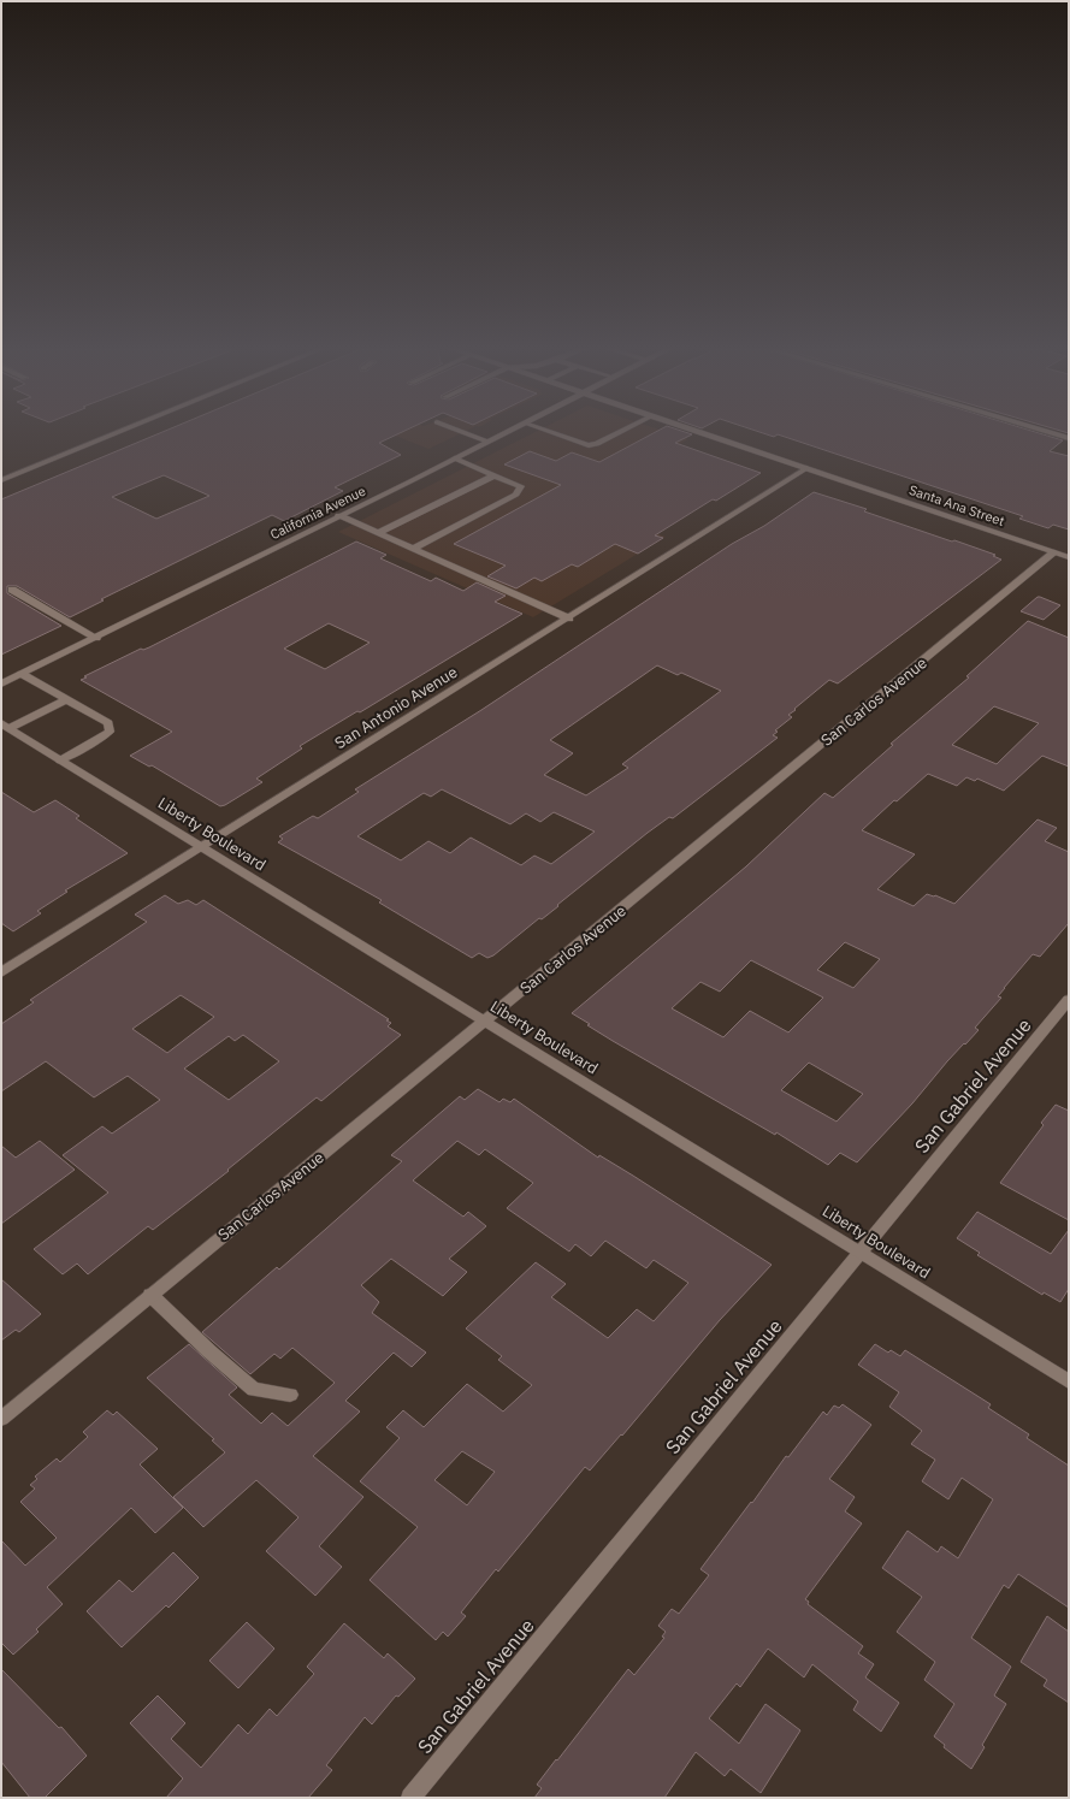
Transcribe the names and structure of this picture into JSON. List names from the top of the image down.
{
  "streets": {
    "street": [
      "Santa Ana Street",
      "California Avenue",
      "San Carlos Avenue",
      "San Antonio Avenue",
      "Liberty Boulevard",
      "San Gabriel Avenue"
    ]
  },
  "crossings": [
    ["Santa Ana Street", "San Carlos Avenue"],
    ["Santa Ana Street", "San Antonio Avenue"],
    ["San Carlos Avenue", "Liberty Boulevard"],
    ["San Antonio Avenue", "Liberty Boulevard"],
    ["Liberty Boulevard", "San Gabriel Avenue"]
  ]
}
